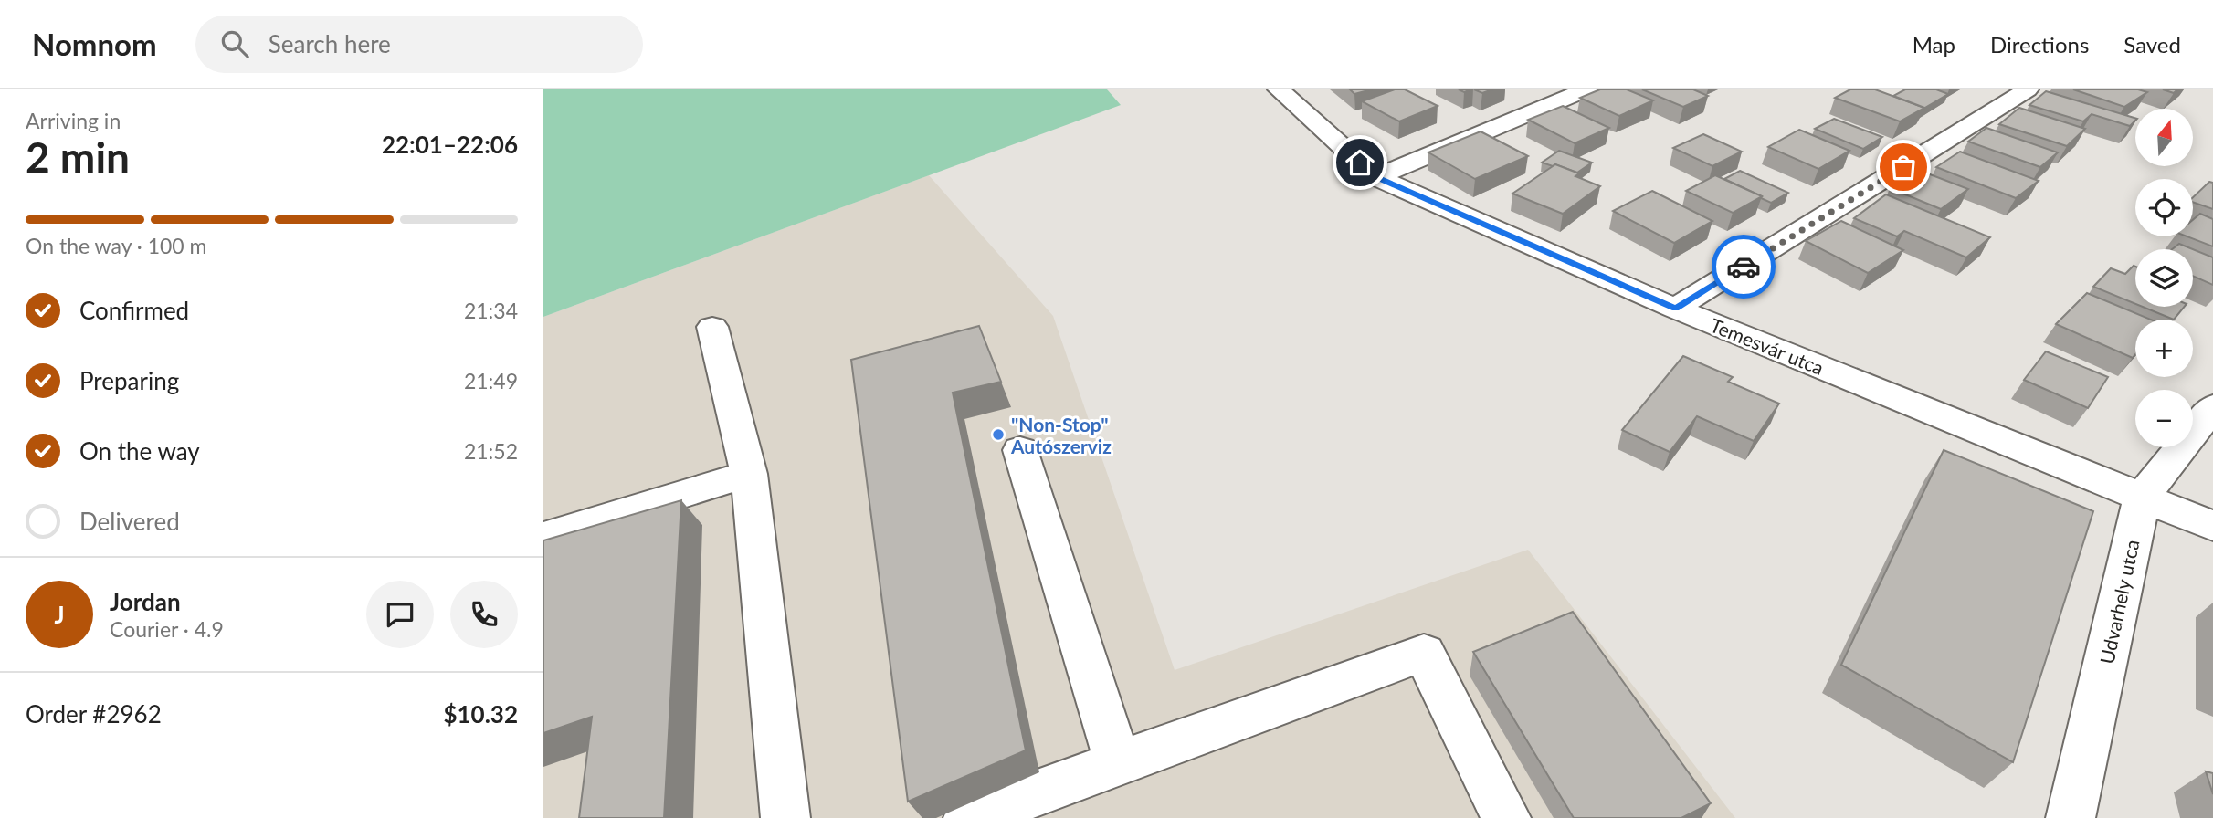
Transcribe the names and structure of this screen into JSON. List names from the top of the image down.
{
  "streets": {
    "street": ["Temesvár utca", "Udvarhely utca"]
  },
  "crossings": [
    ["Temesvár utca", "Udvarhely utca"]
  ],
  "places": ["\"Non-Stop\" Autószerviz"],
  "north": "top",
  "page": {
    "header": "Nomnom",
    "search": "Search here",
    "nav": ["Map", "Directions", "Saved"],
    "heading": ["2 min", "Arriving in", "22:01–22:06"],
    "panel": [
      "Jordan",
      "Courier · 4.9",
      "Order #2962",
      "$10.32"
    ],
    "map_buttons": ["+", "−"],
    "bar": "On the way · 100 m",
    "list": [
      ["Confirmed", "21:34"],
      ["Preparing", "21:49"],
      ["On the way", "21:52"],
      "Delivered"
    ],
    "round": "J"
  }
}
